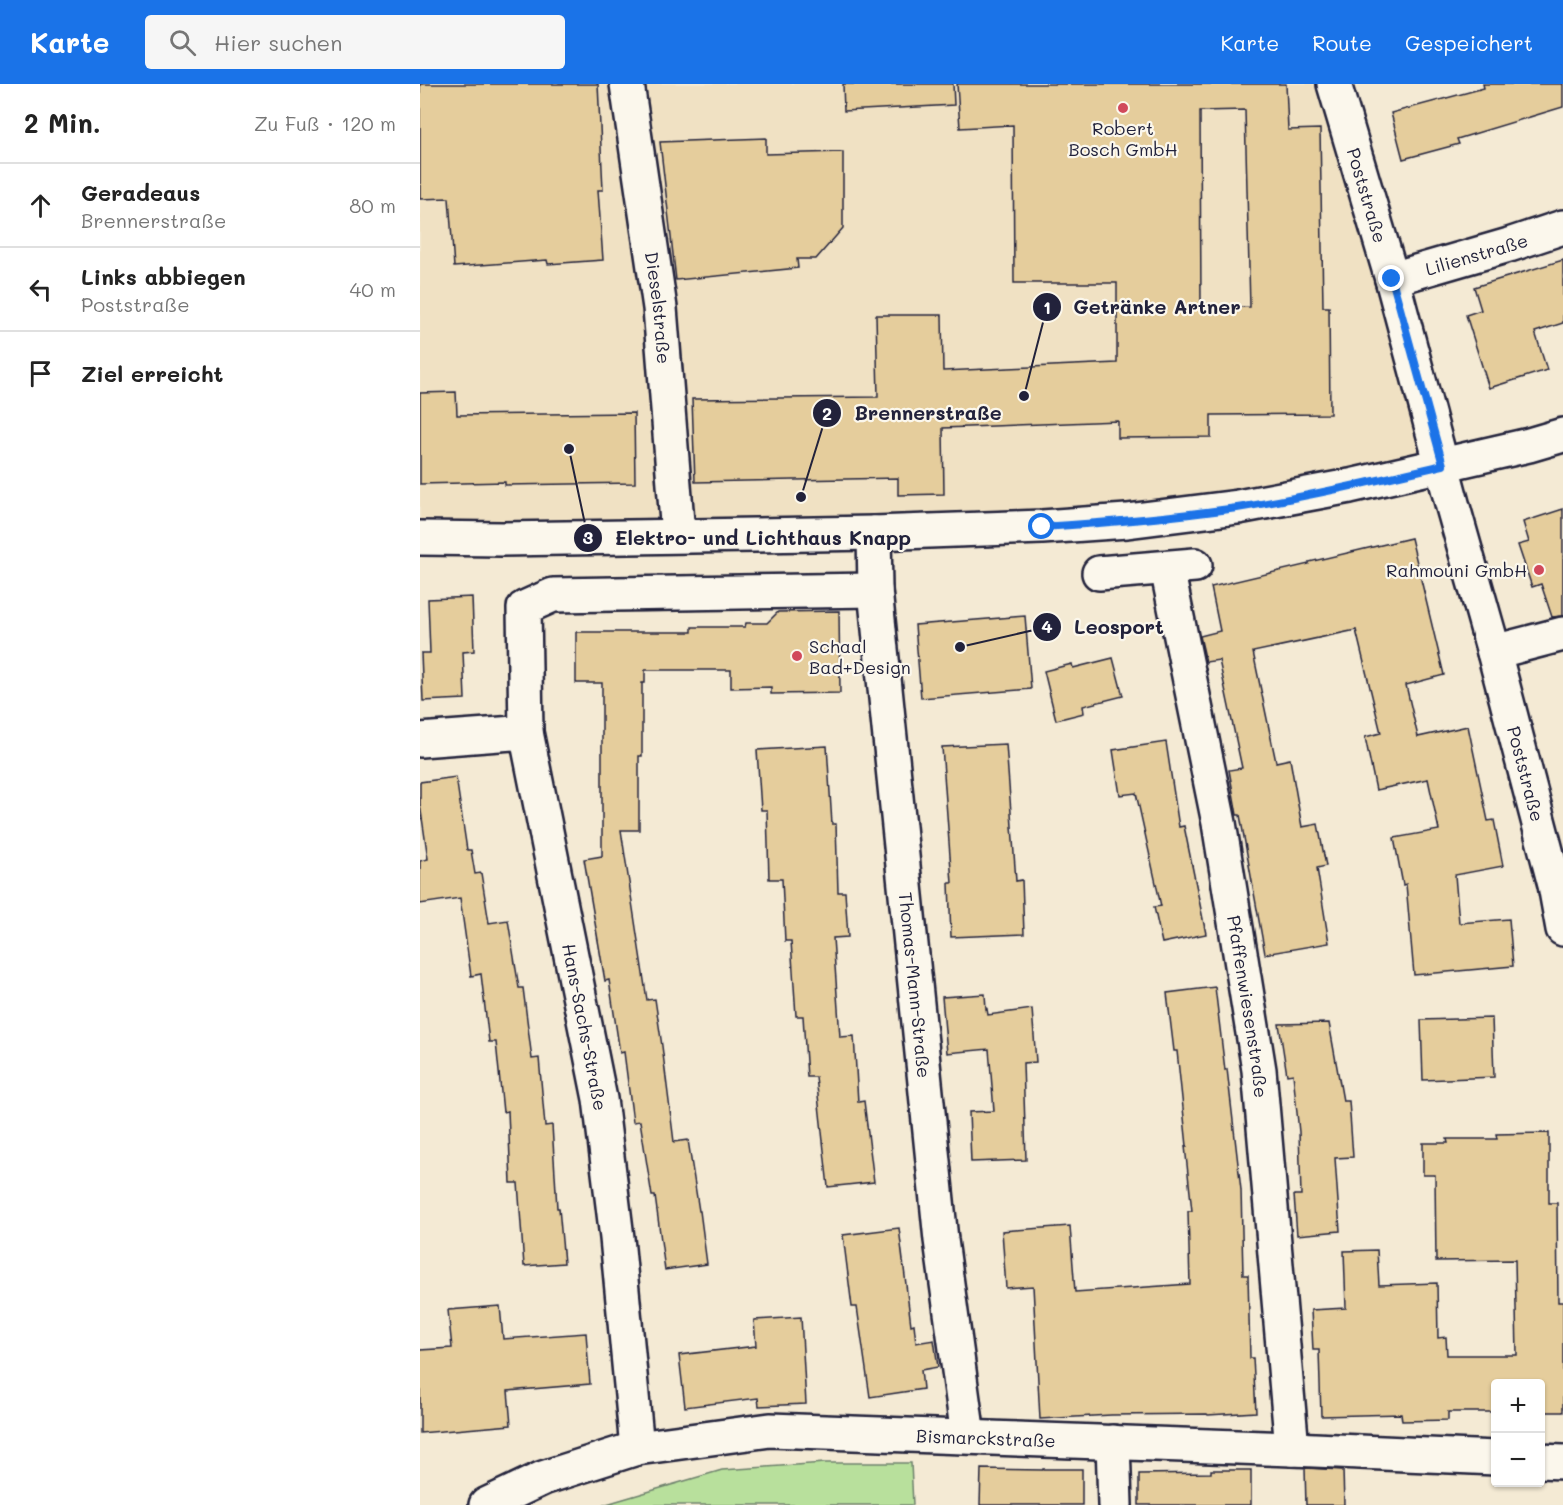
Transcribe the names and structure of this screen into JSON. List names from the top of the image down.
{
  "streets": {
    "street": [
      "Poststraße",
      "Lilienstraße",
      "Dieselstraße",
      "Thomas-Mann-Straße",
      "Pfaffenwiesenstraße",
      "Hans-Sachs-Straße",
      "Bismarckstraße"
    ]
  },
  "crossings": [
    ["Poststraße", "Lilienstraße"],
    ["Thomas-Mann-Straße", "Hans-Sachs-Straße"],
    ["Thomas-Mann-Straße", "Bismarckstraße"],
    ["Pfaffenwiesenstraße", "Bismarckstraße"],
    ["Hans-Sachs-Straße", "Bismarckstraße"]
  ],
  "places": [
    "Robert Bosch GmbH",
    "Getränke Artner",
    "Elektro- und Lichthaus Knapp",
    "Brennerstraße",
    "Rahmouni GmbH",
    "Leosport",
    "Schaal Bad+Design"
  ],
  "page": {
    "header": "Karte",
    "search": "Hier suchen",
    "nav": ["Karte", "Route", "Gespeichert"],
    "heading": ["2 Min.", "Zu Fuß · 120 m"],
    "list": [
      ["Geradeaus", "Brennerstraße", "80 m"],
      ["Links abbiegen", "Poststraße", "40 m"],
      "Ziel erreicht"
    ],
    "map_buttons": ["+", "−"]
  }
}
